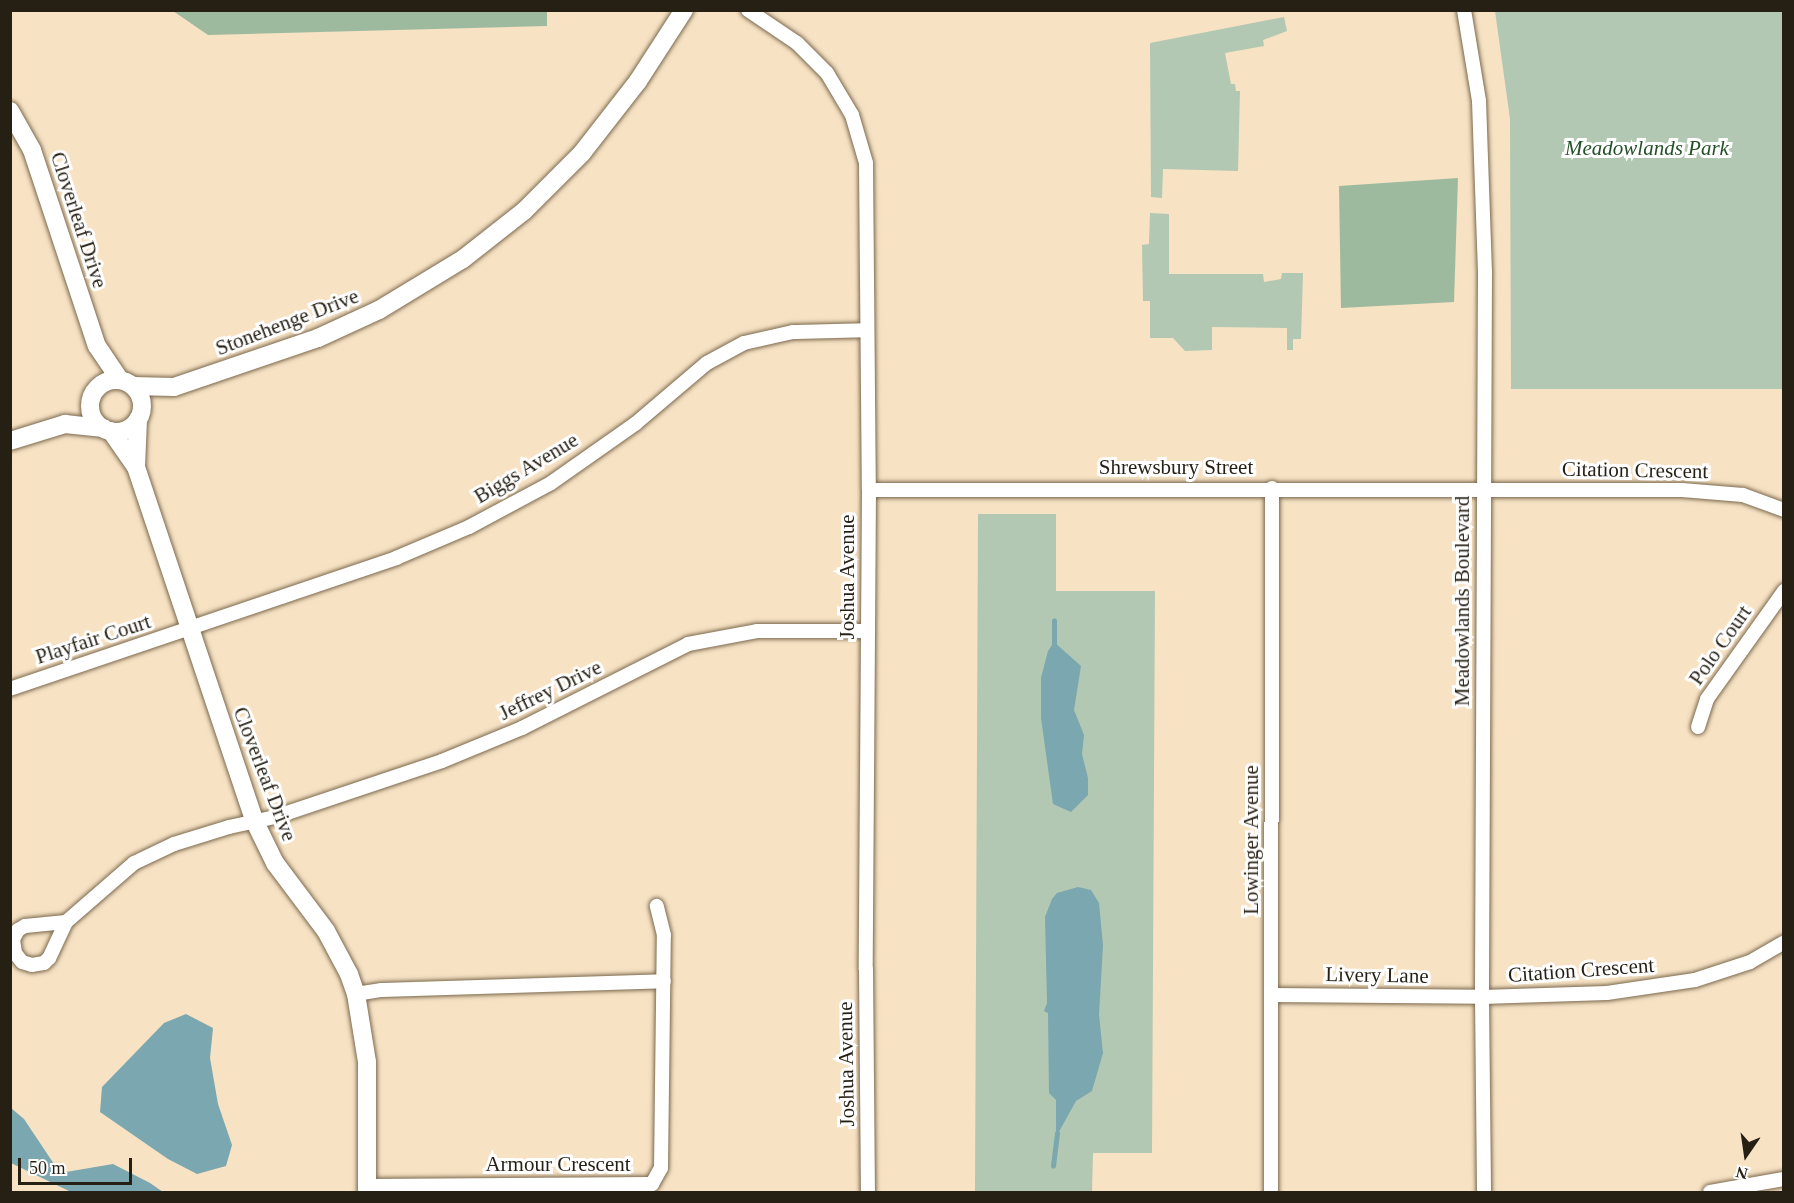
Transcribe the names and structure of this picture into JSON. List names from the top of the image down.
{
  "streets": {
    "street": [
      "Cloverleaf Drive",
      "Stonehenge Drive",
      "Shrewsbury Street",
      "Biggs Avenue",
      "Citation Crescent",
      "Joshua Avenue",
      "Meadowlands Boulevard",
      "Playfair Court",
      "Polo Court",
      "Jeffrey Drive",
      "Lowinger Avenue",
      "Livery Lane",
      "Armour Crescent"
    ]
  },
  "crossings": [
    ["Cloverleaf Drive", "Stonehenge Drive"],
    ["Cloverleaf Drive", "Biggs Avenue"],
    ["Cloverleaf Drive", "Playfair Court"],
    ["Cloverleaf Drive", "Jeffrey Drive"],
    ["Cloverleaf Drive", "Armour Crescent"],
    ["Shrewsbury Street", "Citation Crescent"],
    ["Shrewsbury Street", "Joshua Avenue"],
    ["Shrewsbury Street", "Meadowlands Boulevard"],
    ["Shrewsbury Street", "Lowinger Avenue"],
    ["Biggs Avenue", "Joshua Avenue"],
    ["Biggs Avenue", "Playfair Court"],
    ["Citation Crescent", "Meadowlands Boulevard"],
    ["Citation Crescent", "Livery Lane"],
    ["Joshua Avenue", "Jeffrey Drive"],
    ["Meadowlands Boulevard", "Livery Lane"],
    ["Lowinger Avenue", "Livery Lane"]
  ],
  "parks": ["Meadowlands Park"],
  "scale_bar": "50 m",
  "north": "bottom"
}
